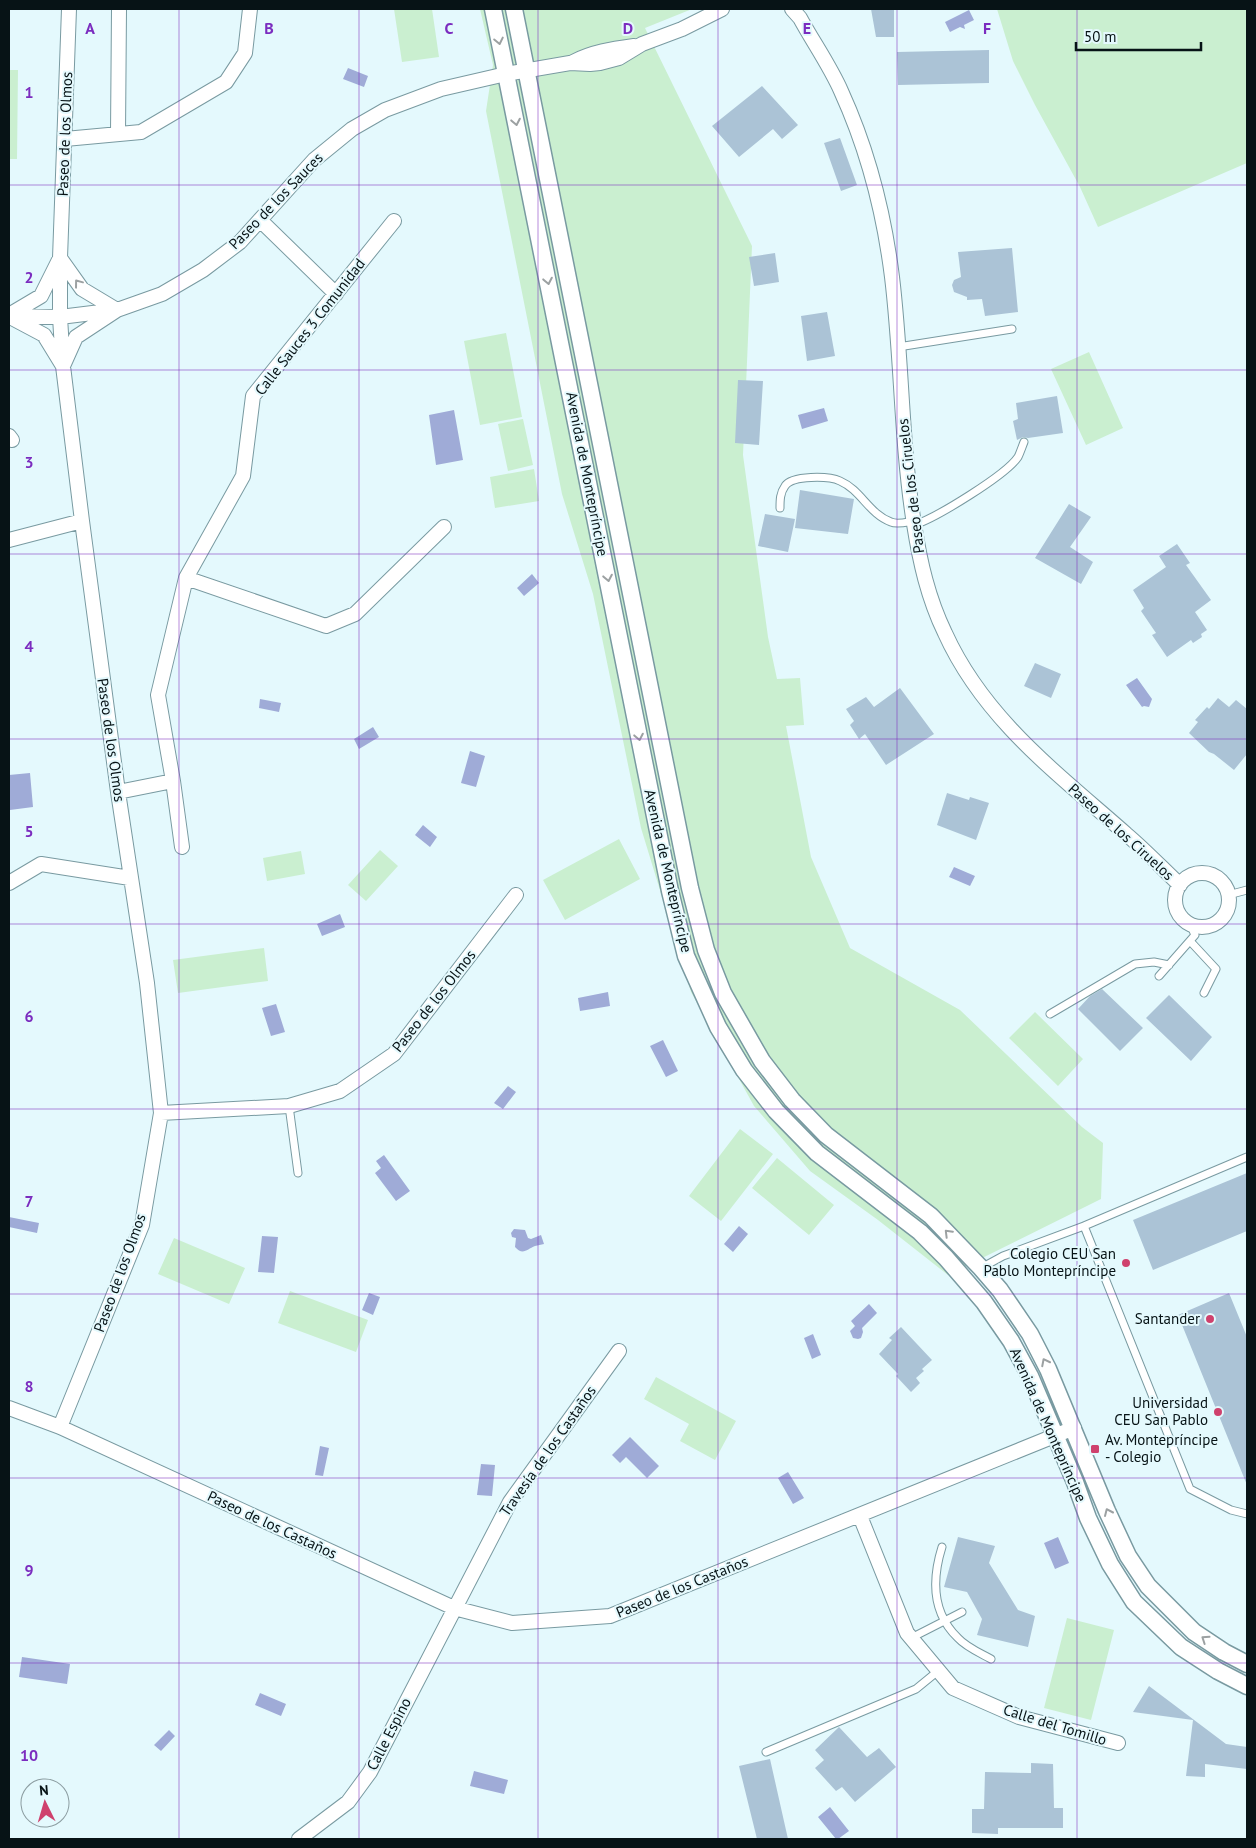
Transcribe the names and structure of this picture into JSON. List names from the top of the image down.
{
  "streets": {
    "street": [
      "Paseo de los Olmos",
      "Paseo de los Sauces",
      "Calle Sauces 3 Comunidad",
      "Avenida de Montepríncipe",
      "Paseo de los Ciruelos",
      "Travesía de los Castaños",
      "Paseo de los Castaños",
      "Calle del Tomillo",
      "Calle Espino"
    ]
  },
  "crossings": [
    ["Paseo de los Olmos", "Paseo de los Sauces"],
    ["Paseo de los Olmos", "Paseo de los Castaños"],
    ["Paseo de los Sauces", "Avenida de Montepríncipe"],
    ["Avenida de Montepríncipe", "Paseo de los Castaños"],
    ["Travesía de los Castaños", "Paseo de los Castaños"],
    ["Travesía de los Castaños", "Calle Espino"],
    ["Paseo de los Castaños", "Calle del Tomillo"],
    ["Paseo de los Castaños", "Calle Espino"]
  ],
  "places": {
    "other": ["Colegio CEU San Pablo Montepríncipe", "Santander", "Universidad CEU San Pablo"],
    "transit": ["Av. Montepríncipe - Colegio"]
  },
  "scale_bar": "50 m",
  "north": "top",
  "grid": {
    "columns": [
      "A",
      "B",
      "C",
      "D",
      "E",
      "F"
    ],
    "rows": [
      "1",
      "2",
      "3",
      "4",
      "5",
      "6",
      "7",
      "8",
      "9",
      "10"
    ]
  }
}
